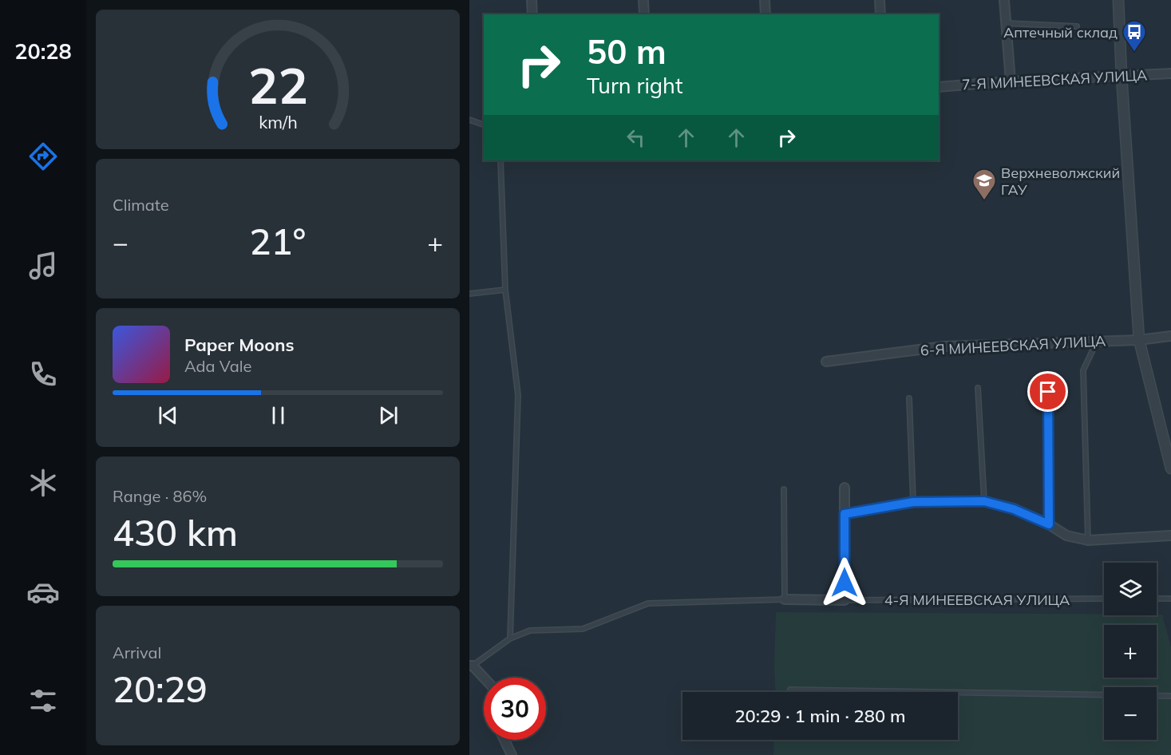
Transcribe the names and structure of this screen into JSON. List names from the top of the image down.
{
  "streets": {
    "street": ["7-Я МИНЕЕВСКАЯ УЛИЦА", "6-Я МИНЕЕВСКАЯ УЛИЦА", "4-Я МИНЕЕВСКАЯ УЛИЦА"]
  },
  "places": {
    "bus stop": ["Аптечный склад"],
    "school or university": ["Верхневолжский ГАУ"]
  },
  "page": {
    "tabs": "20:28",
    "turn": ["50 m", "Turn right"],
    "tile": [
      "Climate",
      ["Range · 86%", "430 km"],
      ["Arrival", "20:29"]
    ],
    "heat": ["−", "21°", "+"],
    "song": ["Paper Moons", "Ada Vale"],
    "map_buttons": ["+", "−"],
    "limit": "30",
    "trip": "20:29 · 1 min · 280 m",
    "gauge": ["22", "km/h"]
  }
}
